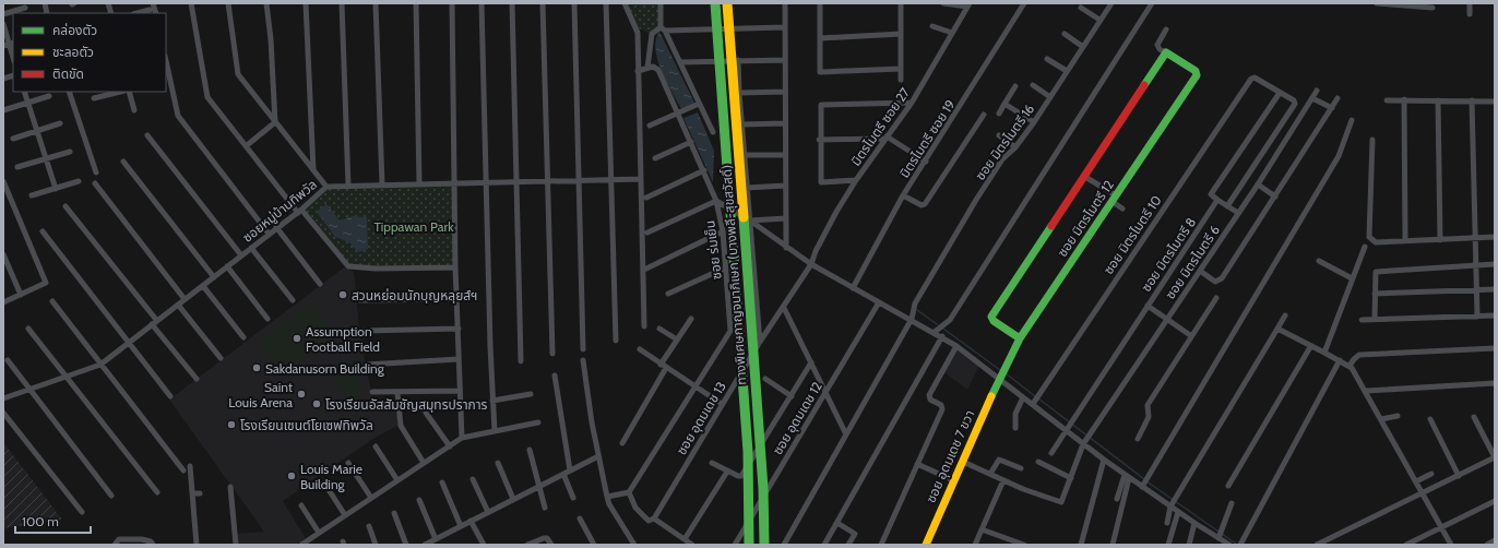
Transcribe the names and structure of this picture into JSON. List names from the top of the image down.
{
  "streets": {
    "main road": ["ซอย มิตรไมตรี 12", "ทางพิเศษกาญจนาภิเษก (บางพลี-สุขสวัสดิ์)", "ซอย อุดมเดช 7 ขวา"],
    "street": [
      "มิตรไมตรี ซอย 27",
      "มิตรไมตรี ซอย 19",
      "ซอย มิตรไมตรี 16",
      "ซอยหมู่บ้านทิพวัล",
      "ซอย มิตรไมตรี 10",
      "ซอย ร่มเย็น",
      "ซอย มิตรไมตรี 8",
      "ซอย มิตรไมตรี 6",
      "ซอย อุดมเดช 13",
      "ซอย อุดมเดช 12"
    ]
  },
  "crossings": [
    ["มิตรไมตรี ซอย 27", "ซอย อุดมเดช 13"],
    ["ซอย มิตรไมตรี 12", "ซอย อุดมเดช 7 ขวา"]
  ],
  "parks": ["Tippawan Park"],
  "places": [
    "สวนหย่อมนักบุญหลุยส์ฯ",
    "Assumption Football Field",
    "Sakdanusorn Building",
    "Saint Louis Arena",
    "โรงเรียนอัสสัมชัญสมุทรปราการ",
    "โรงเรียนเซนต์โยเซฟทิพวัล",
    "Louis Marie Building"
  ],
  "legend": ["คล่องตัว", "ชะลอตัว", "ติดขัด"],
  "scale_bar": "100 m"
}
